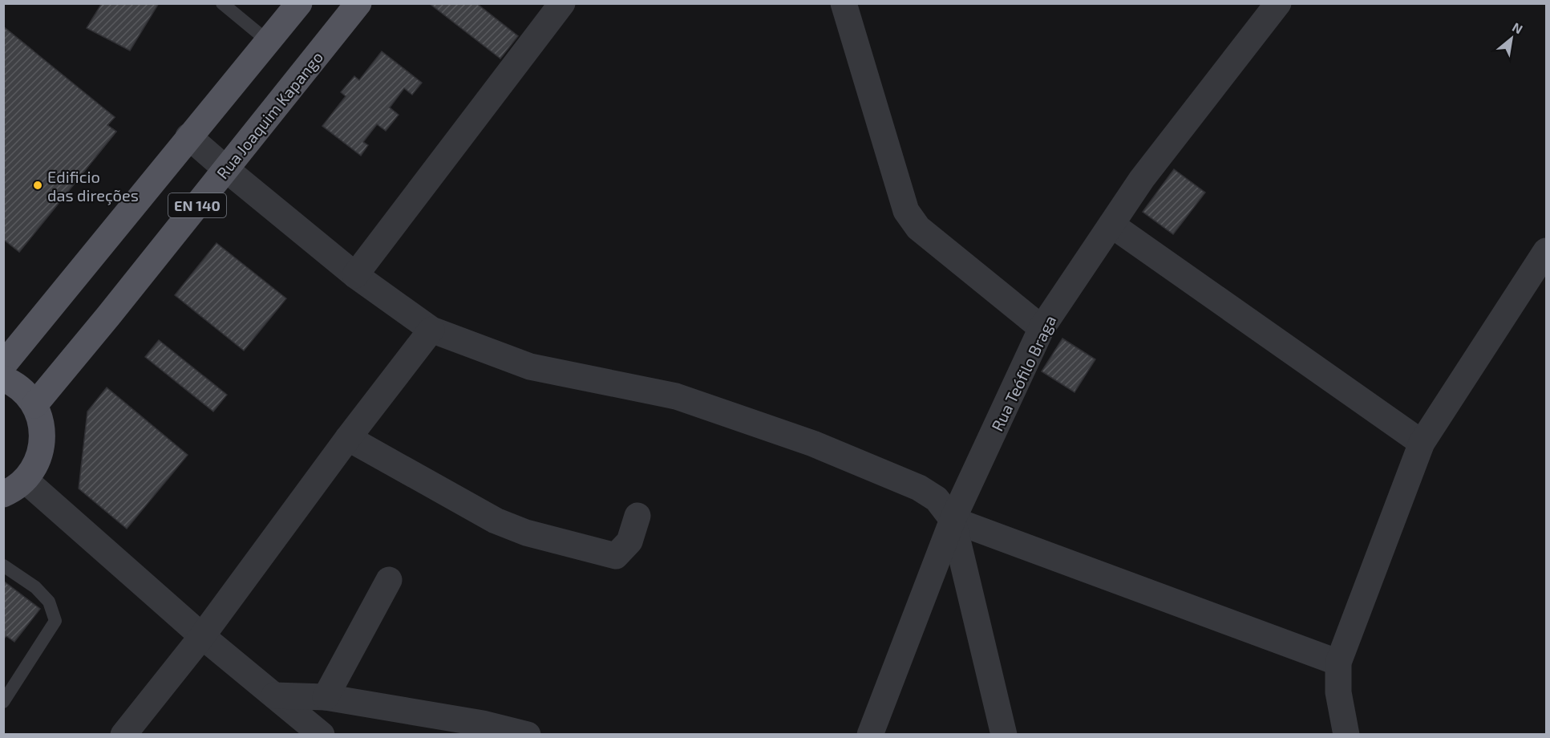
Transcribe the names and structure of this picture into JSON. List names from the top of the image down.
{
  "streets": {
    "main road": ["Rua Joaquim Kapango", "EN 140"],
    "street": ["Rua Teófilo Braga"]
  },
  "places": ["Edificio das direções"],
  "north": "top right"
}
